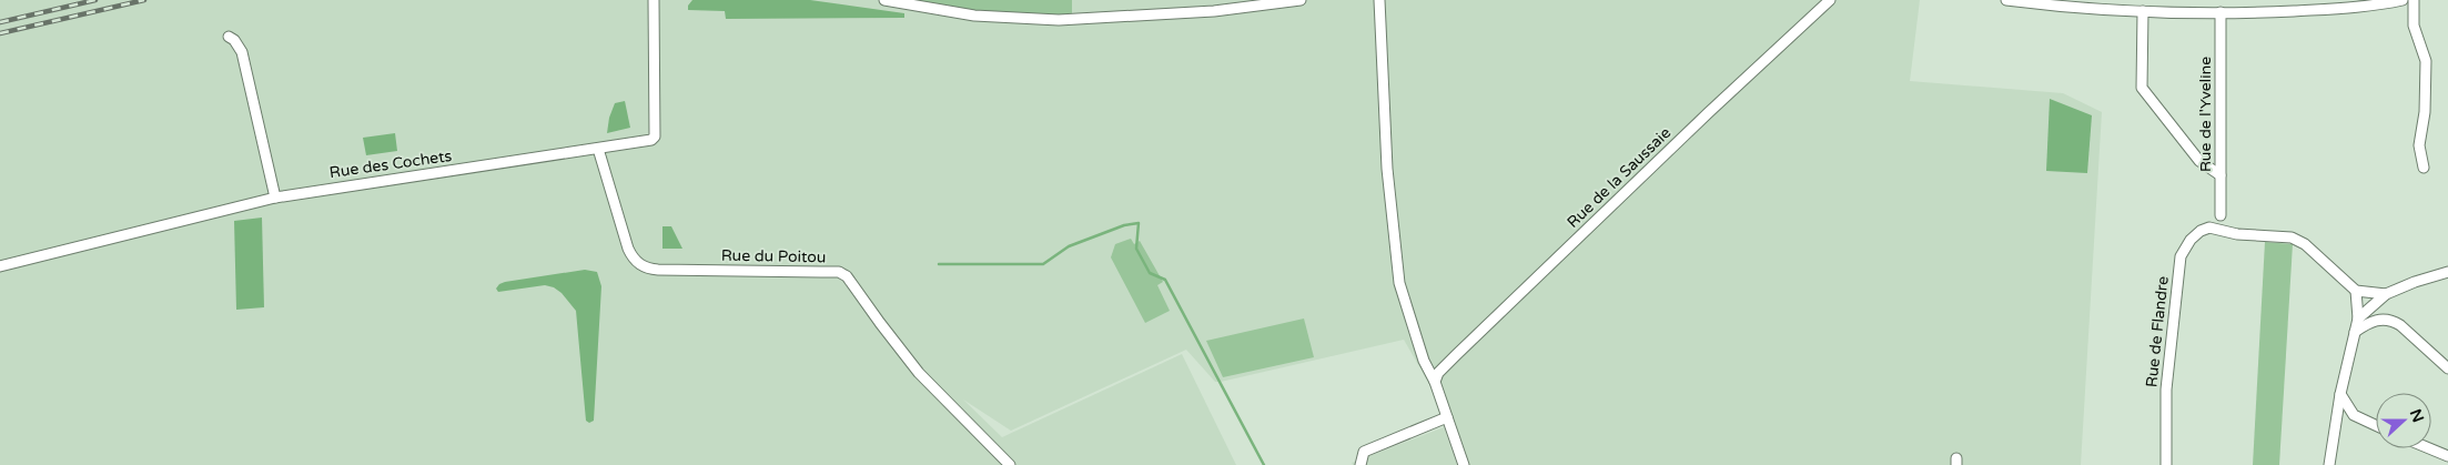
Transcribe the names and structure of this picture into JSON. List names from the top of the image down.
{
  "streets": {
    "street": [
      "Rue de l'Yveline",
      "Rue des Cochets",
      "Rue de la Saussaie",
      "Rue du Poitou",
      "Rue de Flandre"
    ]
  },
  "crossings": [
    ["Rue des Cochets", "Rue du Poitou"]
  ],
  "north": "right"
}
